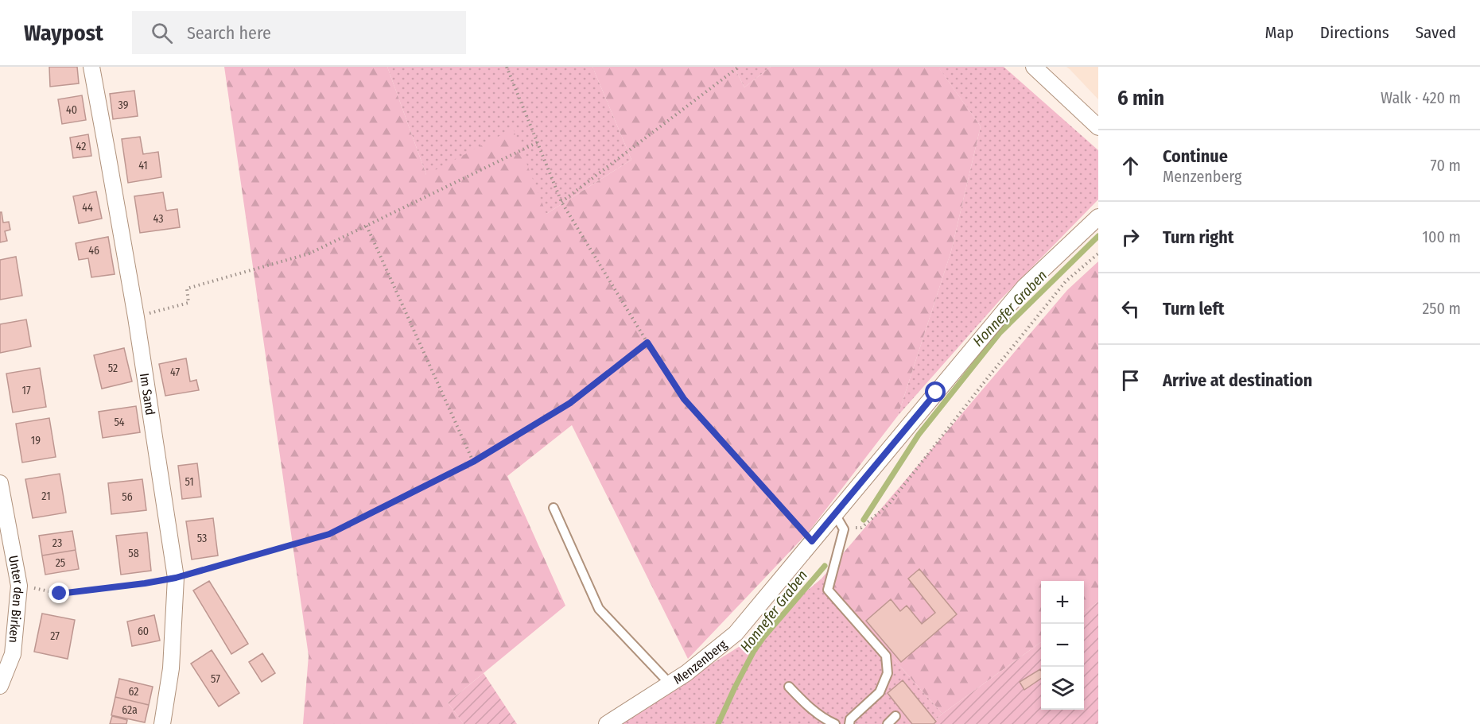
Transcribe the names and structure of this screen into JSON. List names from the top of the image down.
{
  "streets": {
    "street": ["Im Sand", "Unter den Birken", "Menzenberg"]
  },
  "water": ["Honnefer Graben"],
  "house_numbers": [
    "39",
    "40",
    "42",
    "41",
    "44",
    "43",
    "46",
    "52",
    "47",
    "17",
    "54",
    "19",
    "51",
    "21",
    "56",
    "53",
    "23",
    "58",
    "25",
    "60",
    "27",
    "57",
    "62",
    "62a"
  ],
  "page": {
    "header": "Waypost",
    "search": "Search here",
    "nav": ["Map", "Directions", "Saved"],
    "heading": ["6 min", "Walk · 420 m"],
    "list": [
      ["Continue", "Menzenberg", "70 m"],
      ["Turn right", "100 m"],
      ["Turn left", "250 m"],
      "Arrive at destination"
    ],
    "map_buttons": ["+", "−"]
  }
}
